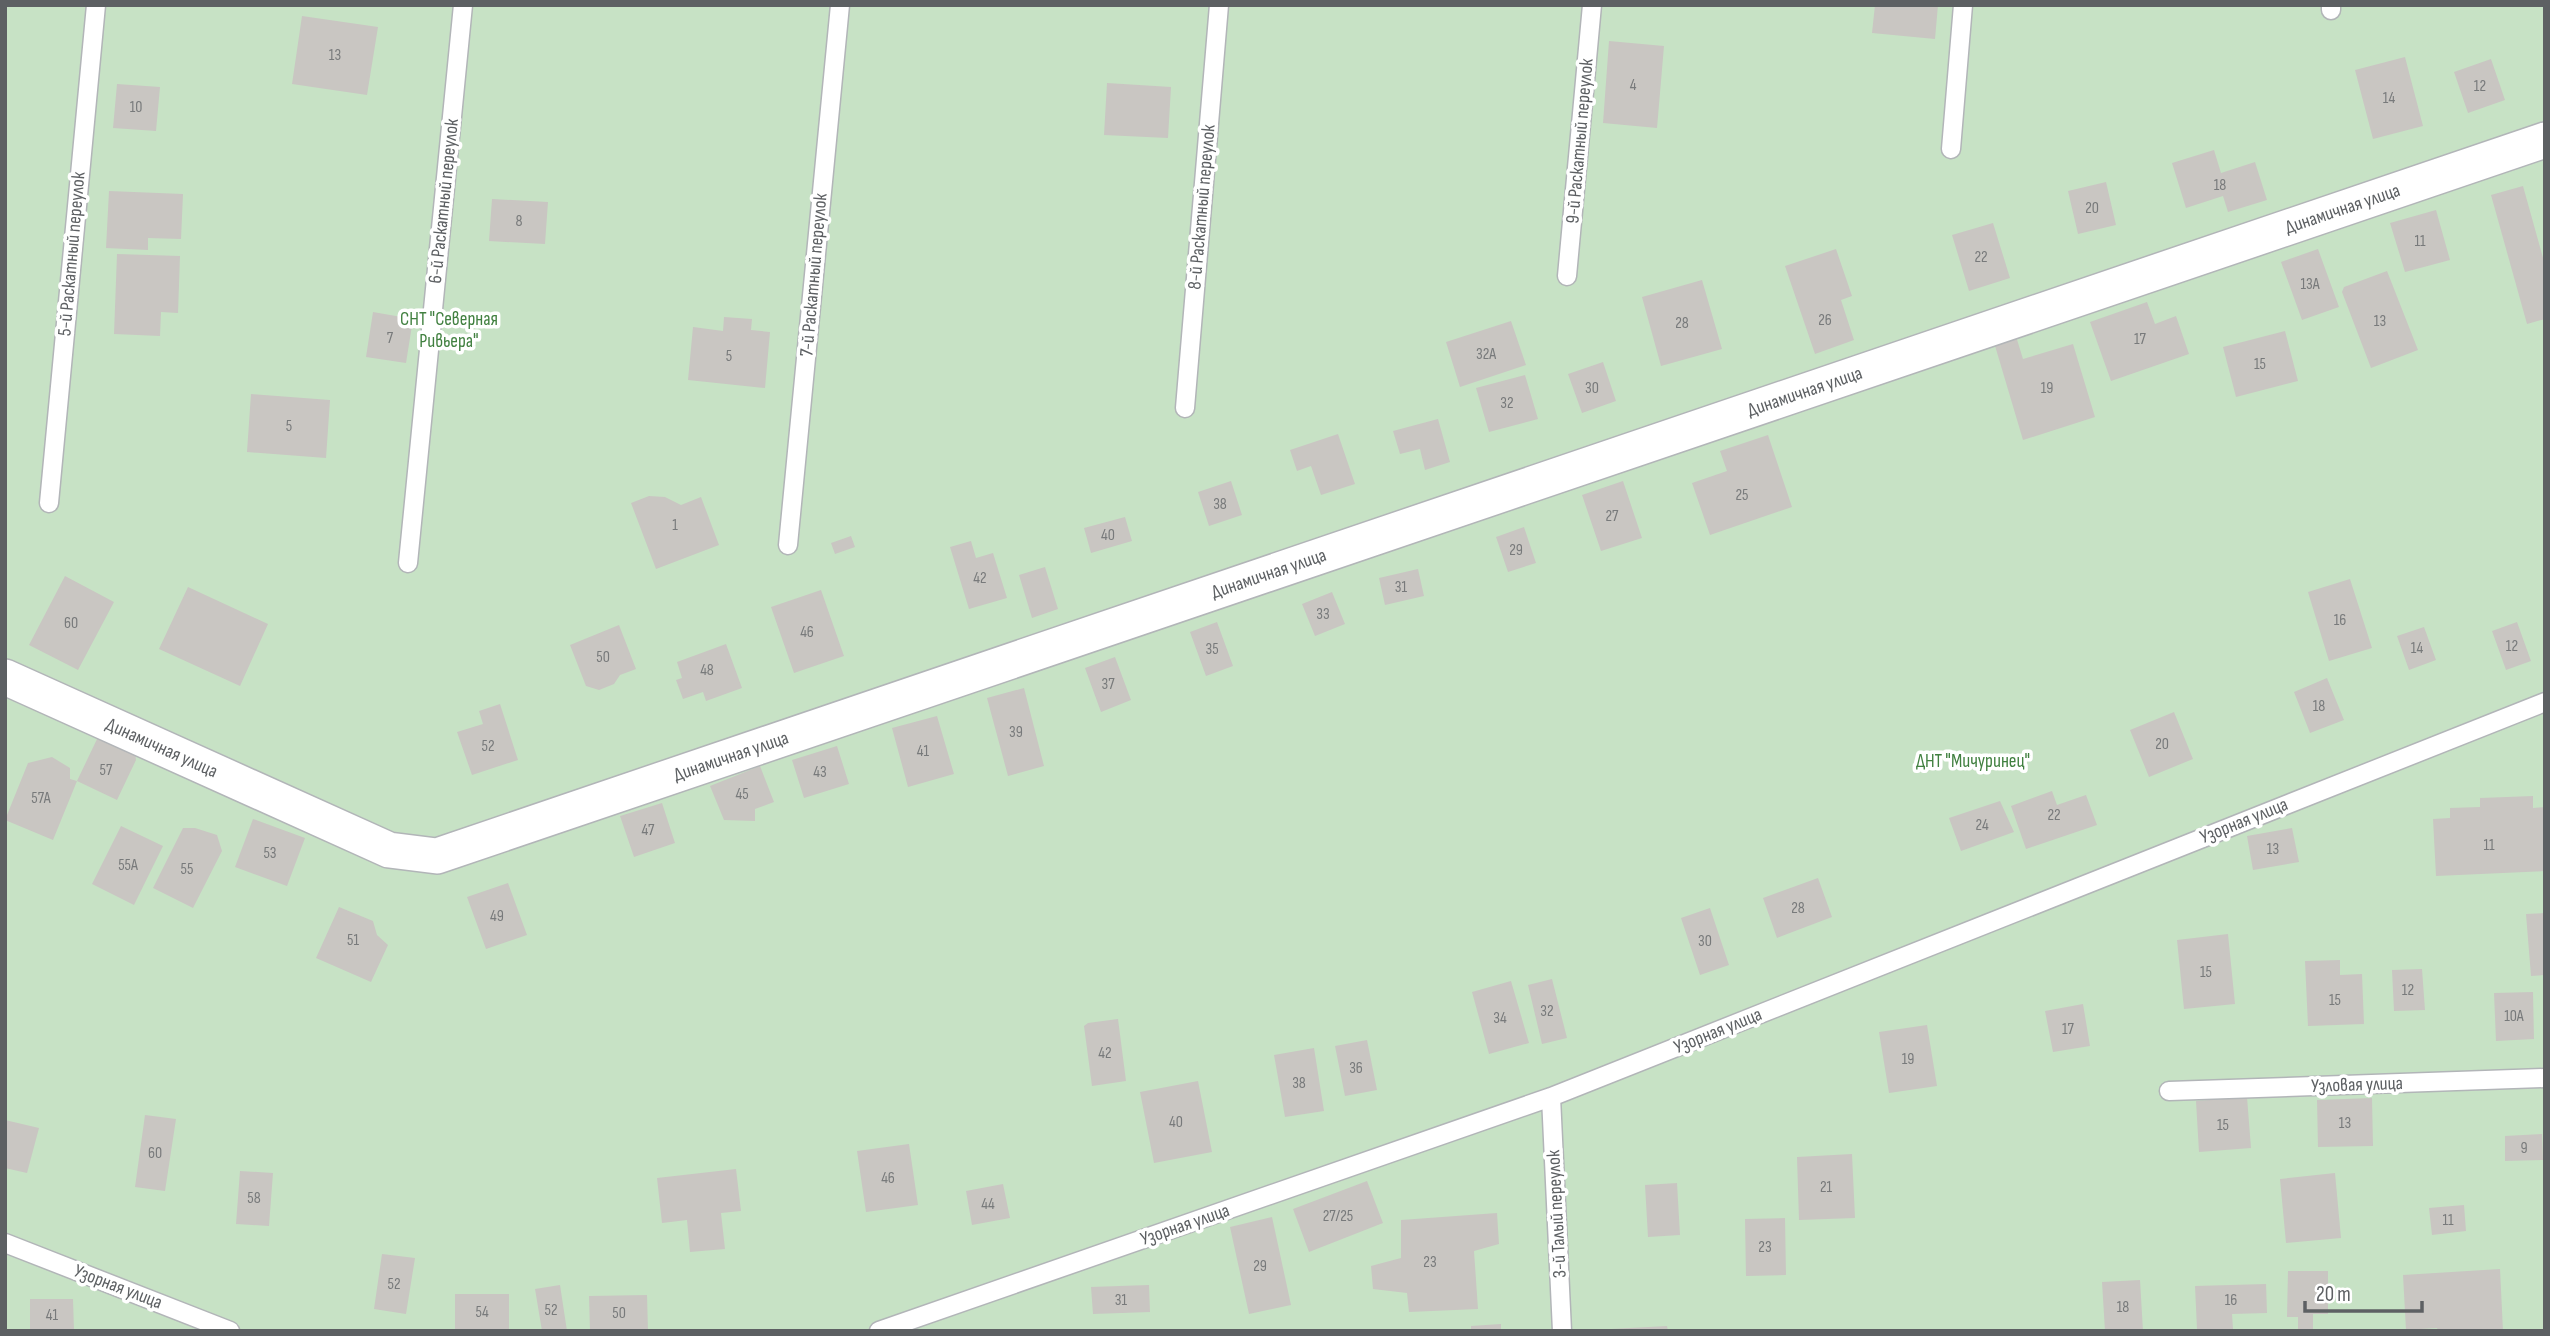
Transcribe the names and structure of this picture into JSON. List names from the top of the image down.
{
  "streets": {
    "street": ["Динамичная улица"],
    "lane": [
      "9-й Раскатный переулок",
      "6-й Раскатный переулок",
      "8-й Раскатный переулок",
      "5-й Раскатный переулок",
      "7-й Раскатный переулок",
      "Узорная улица",
      "Узловая улица",
      "3-й Талый переулок"
    ]
  },
  "crossings": [
    ["Узорная улица", "3-й Талый переулок"]
  ],
  "parks": ["СНТ \"Северная Ривьера\"", "ДНТ \"Мичуринец\""],
  "house_numbers": [
    "13",
    "4",
    "12",
    "14",
    "10",
    "18",
    "20",
    "8",
    "11",
    "22",
    "13А",
    "26",
    "13",
    "28",
    "7",
    "17",
    "32А",
    "5",
    "15",
    "30",
    "19",
    "32",
    "5",
    "25",
    "38",
    "27",
    "1",
    "40",
    "29",
    "42",
    "31",
    "33",
    "16",
    "60",
    "46",
    "12",
    "14",
    "35",
    "50",
    "48",
    "37",
    "18",
    "39",
    "20",
    "52",
    "41",
    "57",
    "43",
    "45",
    "57А",
    "22",
    "24",
    "47",
    "11",
    "13",
    "53",
    "55А",
    "55",
    "28",
    "49",
    "51",
    "30",
    "15",
    "12",
    "15",
    "32",
    "10А",
    "34",
    "17",
    "42",
    "19",
    "36",
    "38",
    "40",
    "13",
    "15",
    "9",
    "60",
    "46",
    "21",
    "58",
    "44",
    "27/25",
    "11",
    "23",
    "23",
    "29",
    "52",
    "31",
    "16",
    "18",
    "52",
    "54",
    "50",
    "41"
  ],
  "scale_bar": "20 m"
}
